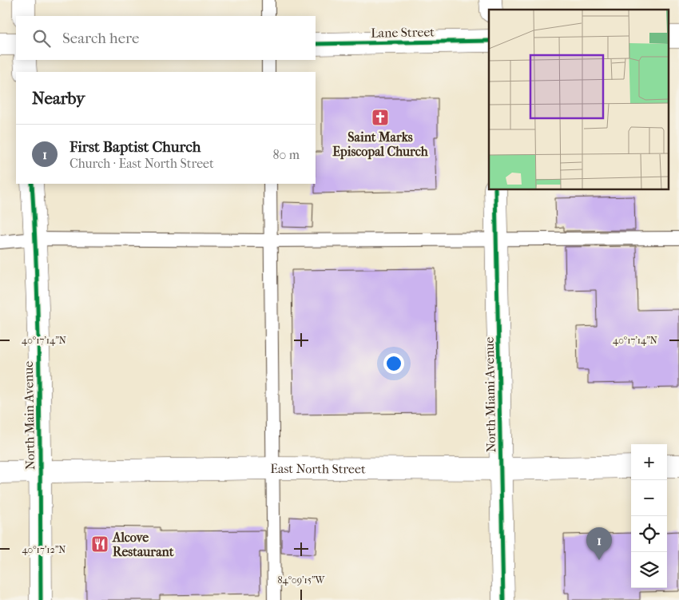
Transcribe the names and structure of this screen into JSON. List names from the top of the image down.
{
  "streets": {
    "main road": [
      "Lane Street",
      "North Miami Avenue",
      "North Main Avenue",
      "East North Street"
    ]
  },
  "crossings": [
    ["North Miami Avenue", "East North Street"],
    ["North Main Avenue", "East North Street"]
  ],
  "places": {
    "church": ["Saint Marks Episcopal Church"],
    "restaurant": ["Alcove Restaurant"]
  },
  "page": {
    "search": "Search here",
    "heading": "Nearby",
    "list": [
      {
        "mark": "1",
        "name": "First Baptist Church",
        "note": "Church · East North Street",
        "value": "80 m"
      }
    ],
    "map_buttons": ["+", "−"],
    "pins": "1"
  },
  "coordinates": ["40°17'14\"N", "40°17'12\"N", "84°09'15\"W"]
}
